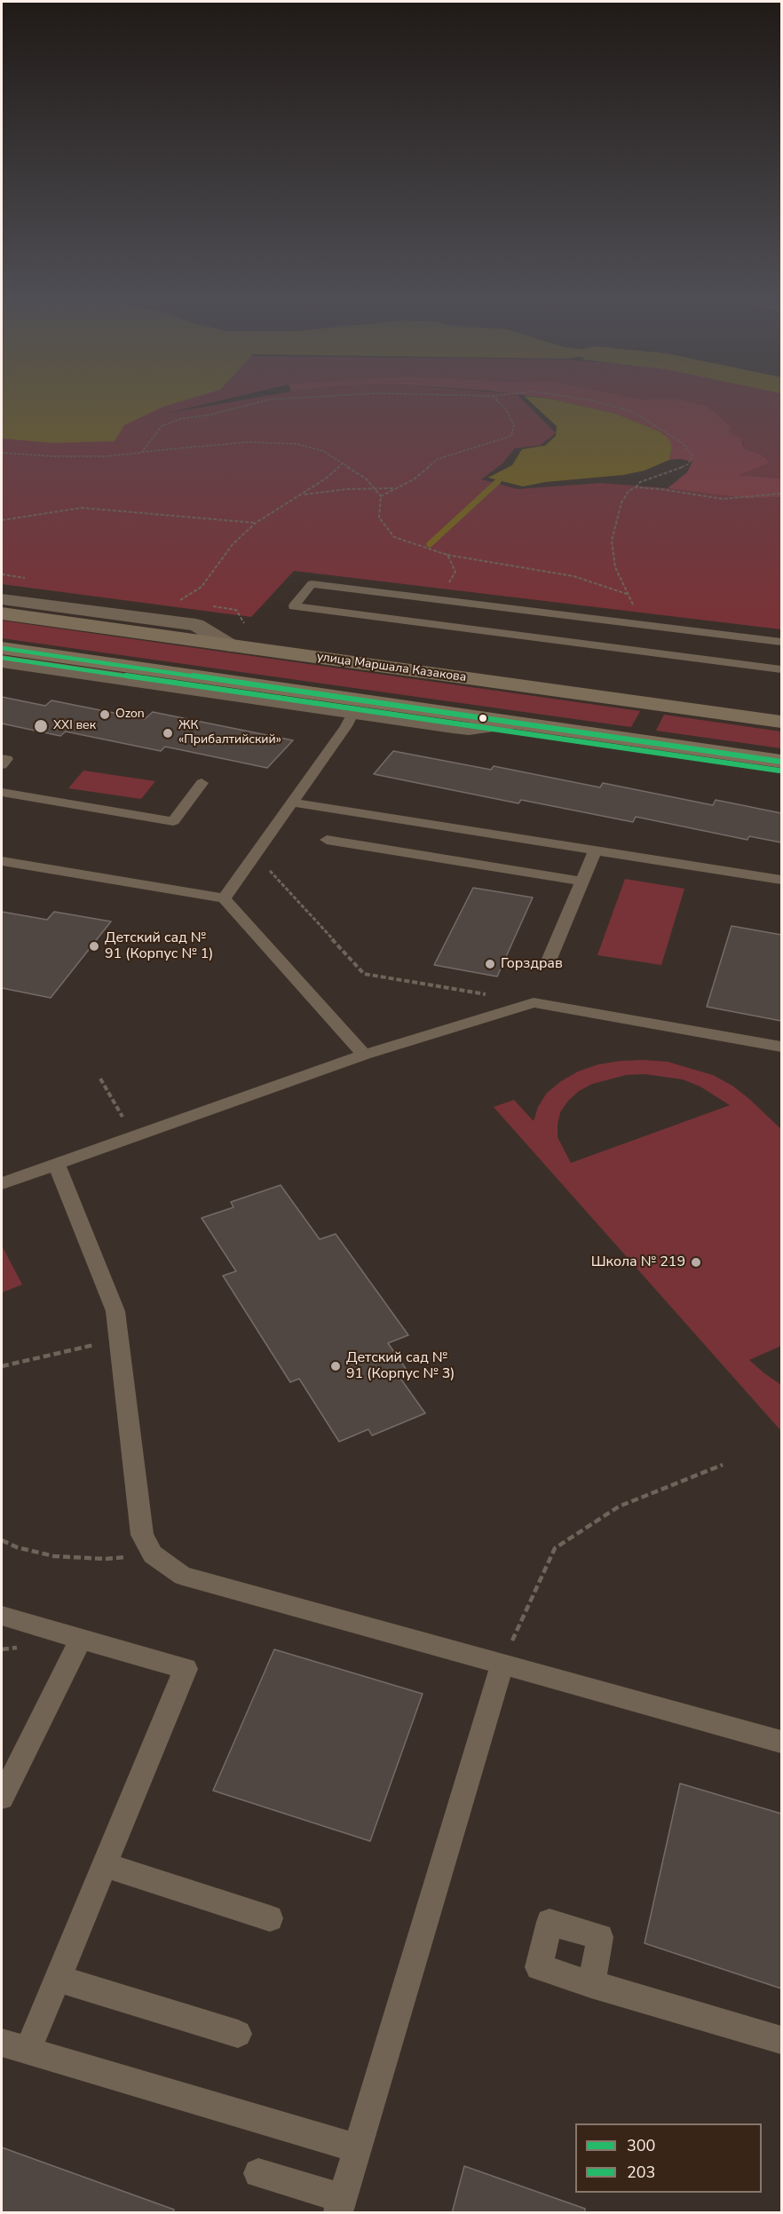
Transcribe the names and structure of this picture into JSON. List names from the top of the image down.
{
  "streets": {
    "street": ["улица Маршала Казакова"]
  },
  "places": [
    "Ozon",
    "XXI век",
    "ЖК «Прибалтийский»",
    "Детский сад № 91 (Корпус № 1)",
    "Горздрав",
    "Школа № 219",
    "Детский сад № 91 (Корпус № 3)"
  ],
  "lines": ["transit line 300", "transit line 203"],
  "legend": ["300", "203"]
}
